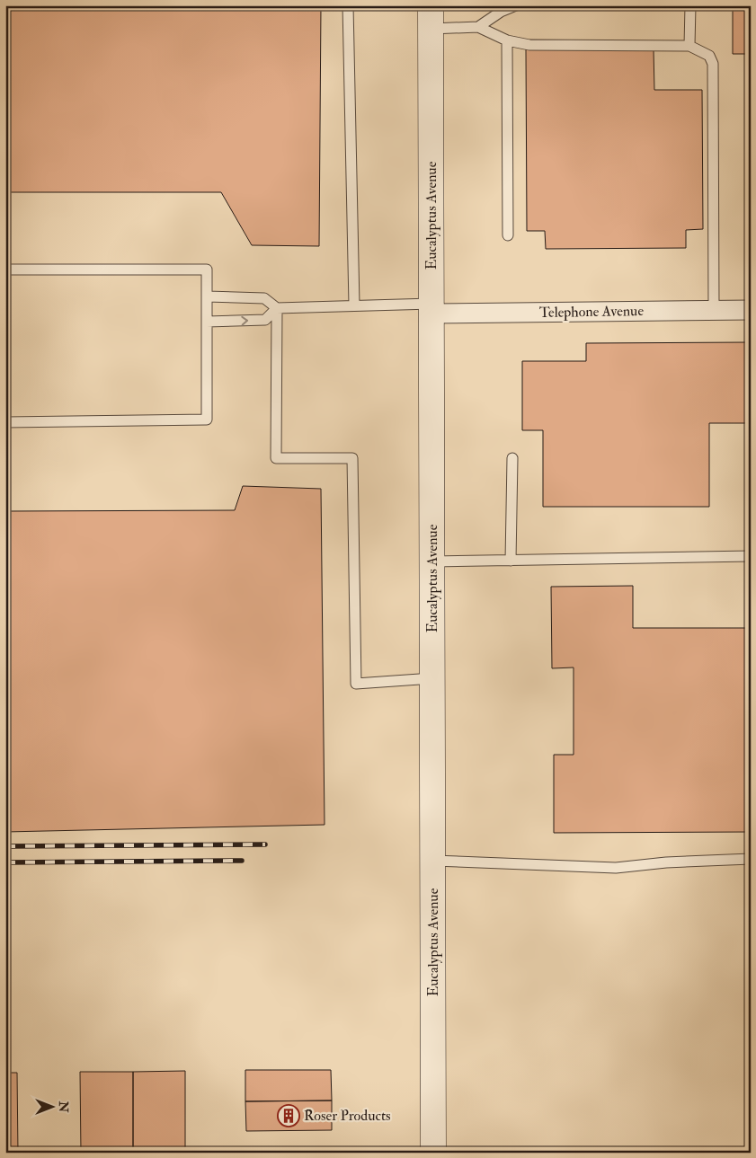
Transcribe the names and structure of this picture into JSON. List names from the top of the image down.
{
  "streets": {
    "street": ["Eucalyptus Avenue", "Telephone Avenue"]
  },
  "crossings": [
    ["Eucalyptus Avenue", "Telephone Avenue"]
  ],
  "places": {
    "building": ["Roser Products"]
  },
  "north": "right"
}
